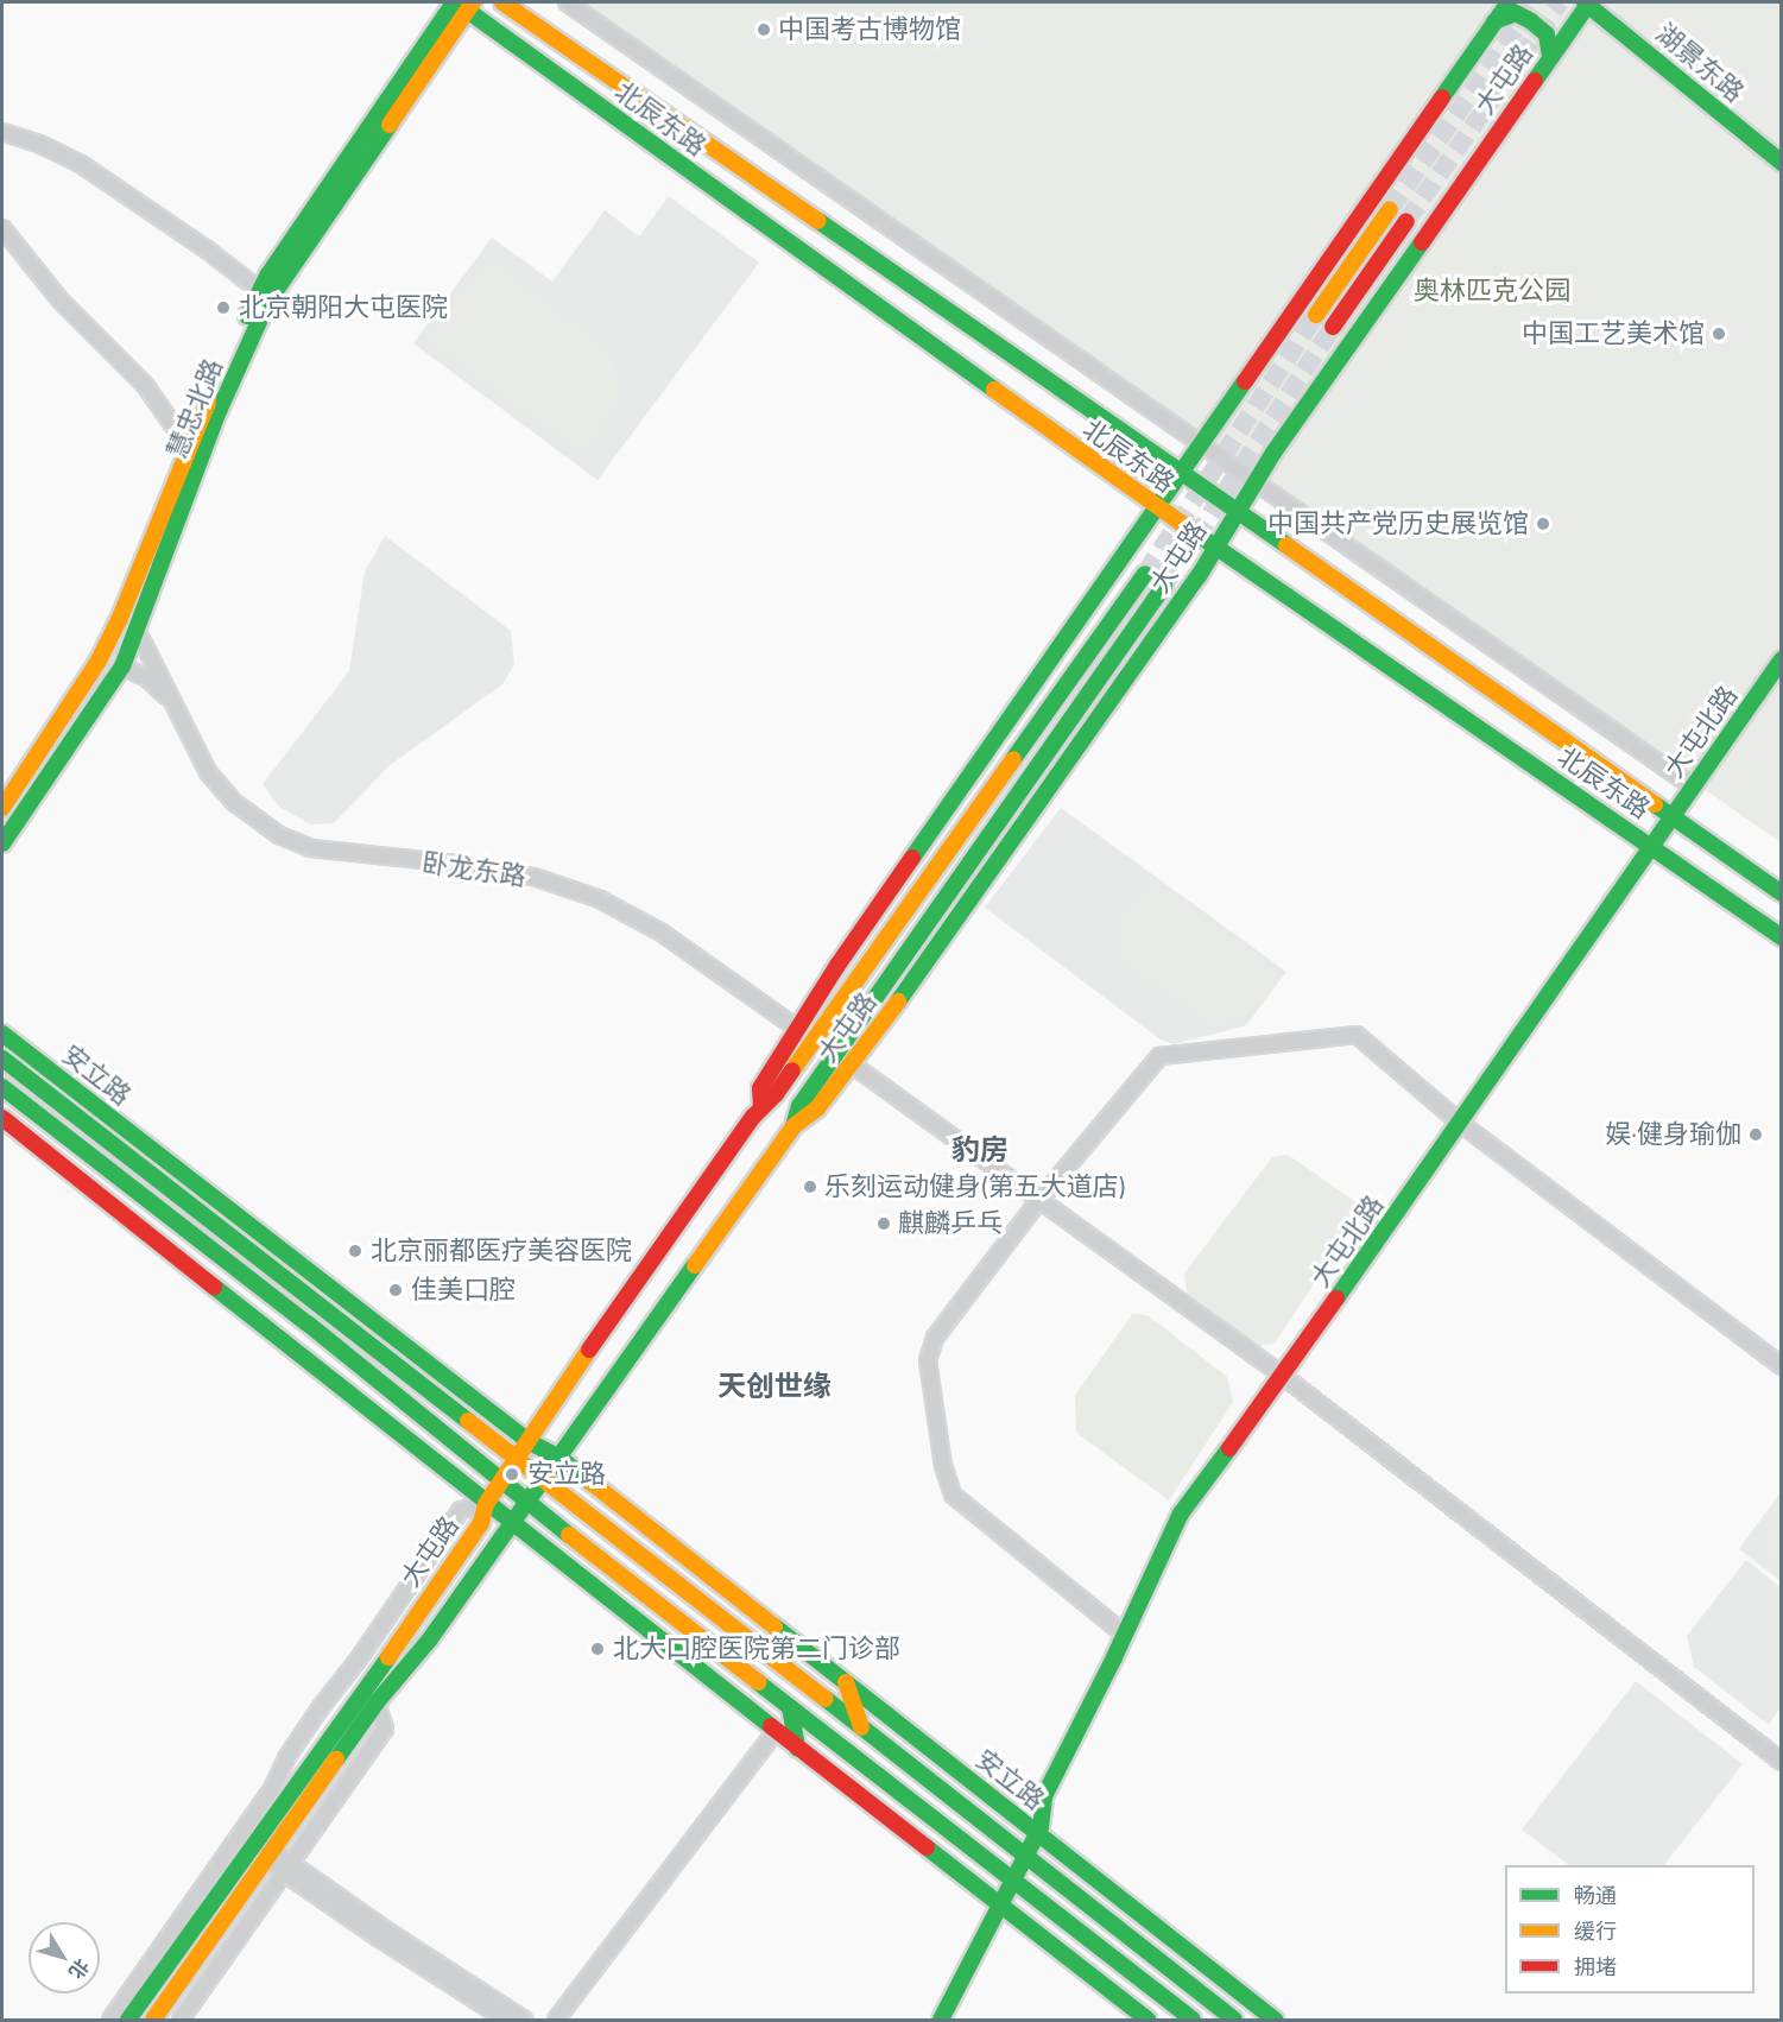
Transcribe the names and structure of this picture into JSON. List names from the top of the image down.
{
  "streets": {
    "main road": [
      "湖景东路",
      "大屯路",
      "北辰东路",
      "慧忠北路",
      "大屯北路",
      "安立路"
    ],
    "street": ["卧龙东路"]
  },
  "crossings": [
    ["湖景东路", "大屯路"],
    ["大屯路", "北辰东路"],
    ["大屯路", "卧龙东路"],
    ["大屯路", "安立路"],
    ["北辰东路", "慧忠北路"],
    ["北辰东路", "大屯北路"],
    ["慧忠北路", "卧龙东路"],
    ["大屯北路", "安立路"]
  ],
  "districts": ["豹房", "天创世缘"],
  "parks": ["奥林匹克公园"],
  "places": [
    "中国考古博物馆",
    "北京朝阳大屯医院",
    "中国工艺美术馆",
    "中国共产党历史展览馆",
    "娱·健身瑜伽",
    "乐刻运动健身(第五大道店)",
    "麒麟乒乓",
    "北京丽都医疗美容医院",
    "佳美口腔",
    "安立路",
    "北大口腔医院第二门诊部"
  ],
  "legend": ["畅通", "缓行", "拥堵"],
  "north": "bottom right"
}
